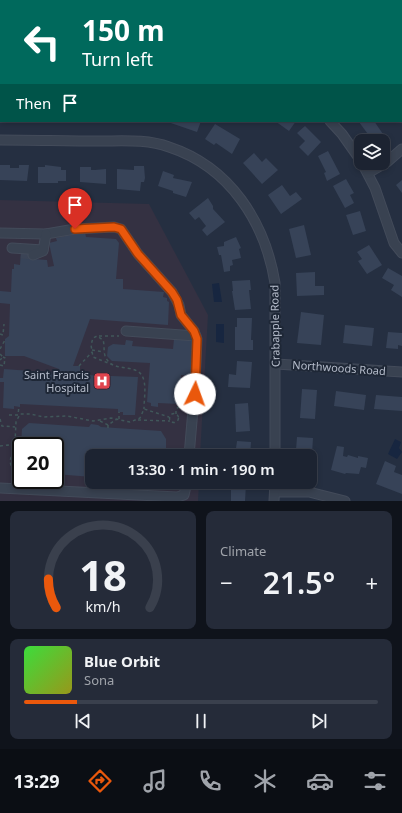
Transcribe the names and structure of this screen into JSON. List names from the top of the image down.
{
  "streets": {
    "street": ["Crabapple Road", "Northwoods Road"]
  },
  "crossings": [
    ["Crabapple Road", "Northwoods Road"]
  ],
  "places": {
    "hospital": ["Saint Francis Hospital"]
  },
  "page": {
    "turn": ["150 m", "Turn left"],
    "then": "Then",
    "limit": "20",
    "trip": "13:30 · 1 min · 190 m",
    "tile": "Climate",
    "heat": ["−", "21.5°", "+"],
    "song": ["Blue Orbit", "Sona"],
    "tabs": "13:29",
    "gauge": ["18", "km/h"]
  }
}
